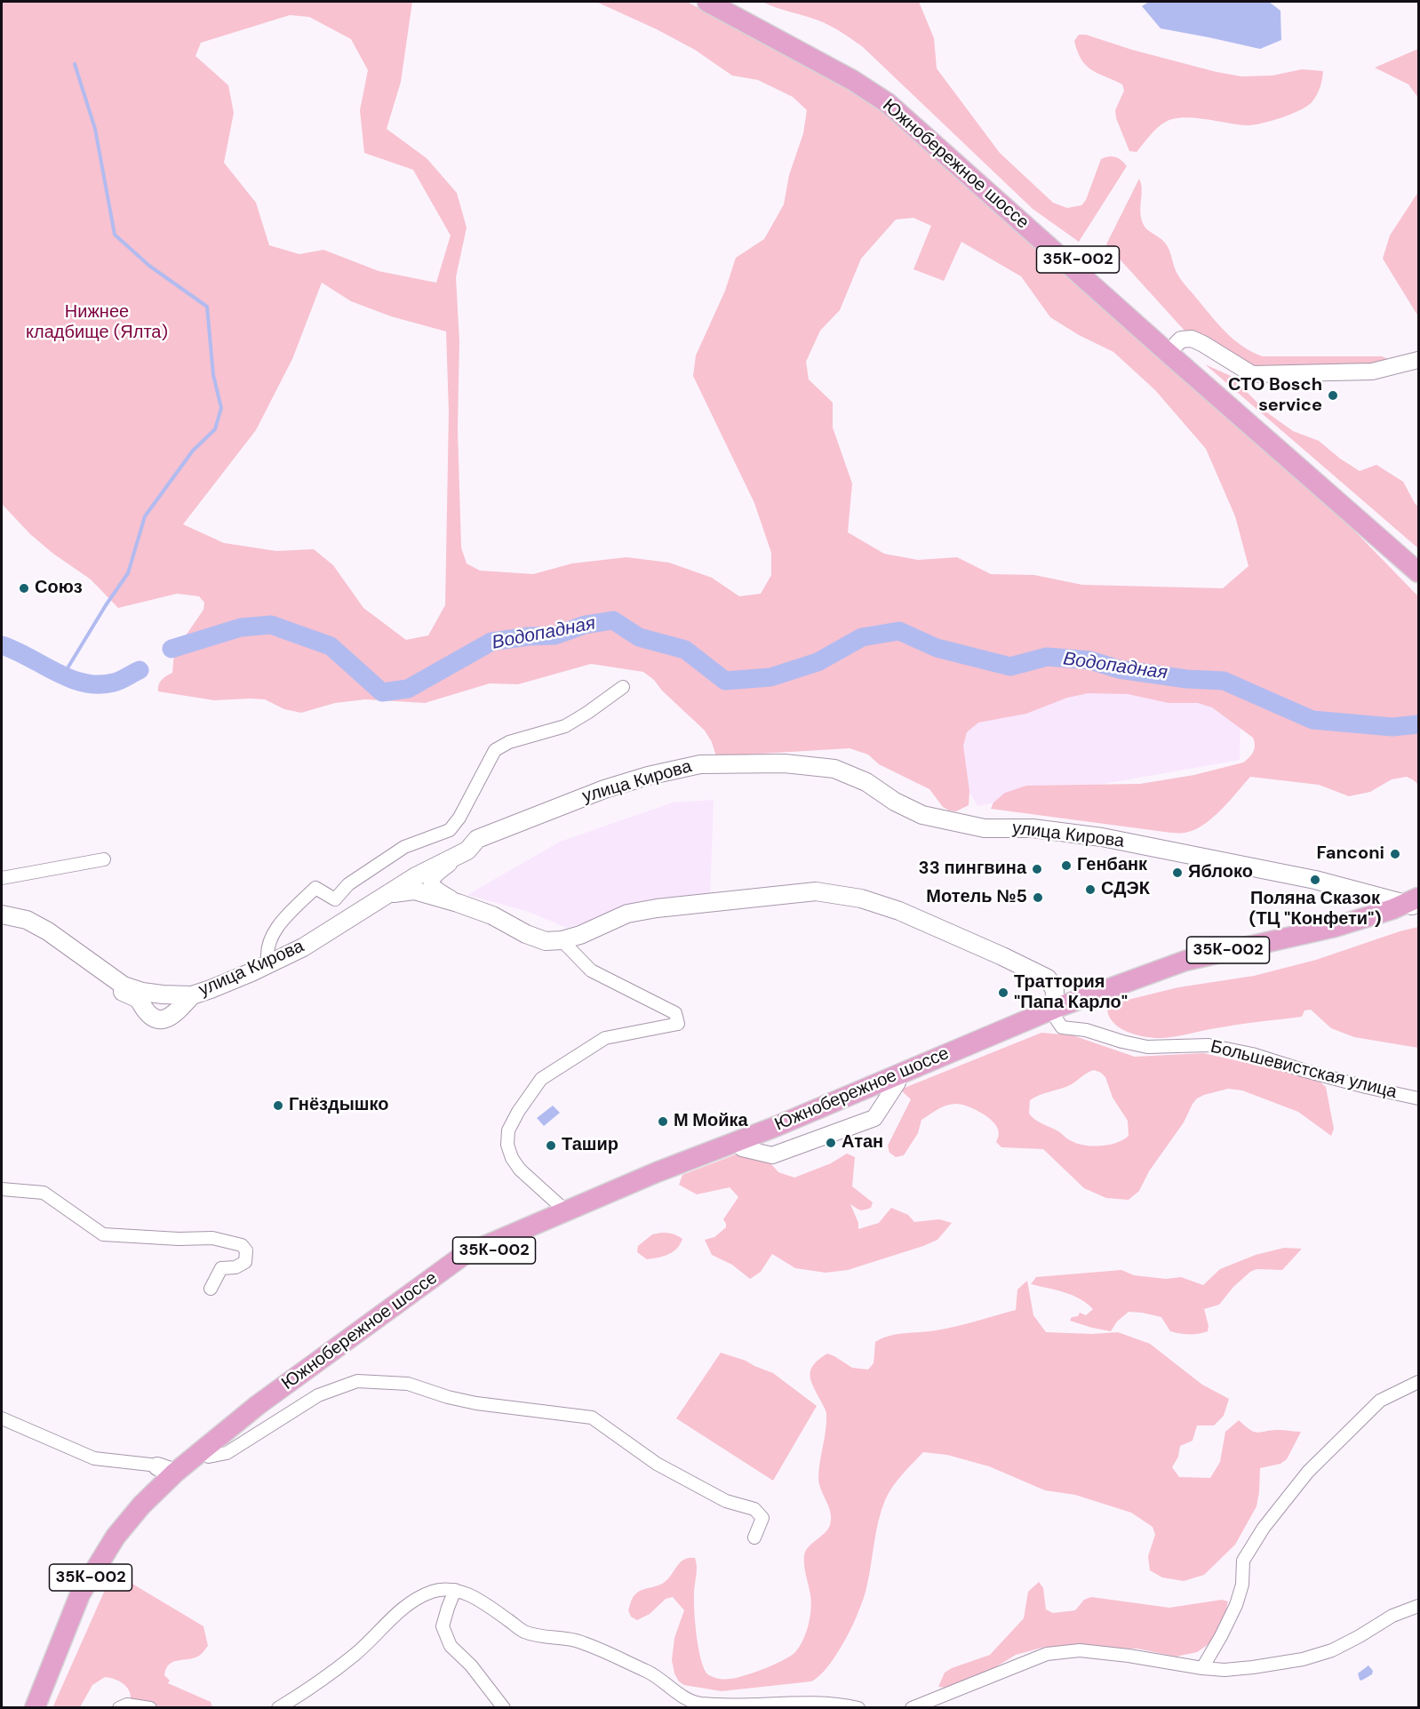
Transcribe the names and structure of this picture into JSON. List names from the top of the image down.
{
  "streets": {
    "highway": ["Южнобережное шоссе", "35К-002"],
    "main road": ["улица Кирова"],
    "street": ["Большевистская улица"]
  },
  "crossings": [
    ["Южнобережное шоссе", "улица Кирова"],
    ["Южнобережное шоссе", "Большевистская улица"]
  ],
  "water": ["Водопадная"],
  "parks": ["Нижнее кладбище (Ялта)"],
  "places": [
    "СТО Bosch service",
    "Союз",
    "Fanconi",
    "Генбанк",
    "33 пингвина",
    "Яблоко",
    "Поляна Сказок (ТЦ \"Конфети\")",
    "СДЭК",
    "Мотель №5",
    "Траттория \"Папа Карло\"",
    "Гнёздышко",
    "М Мойка",
    "Атан",
    "Ташир"
  ]
}
